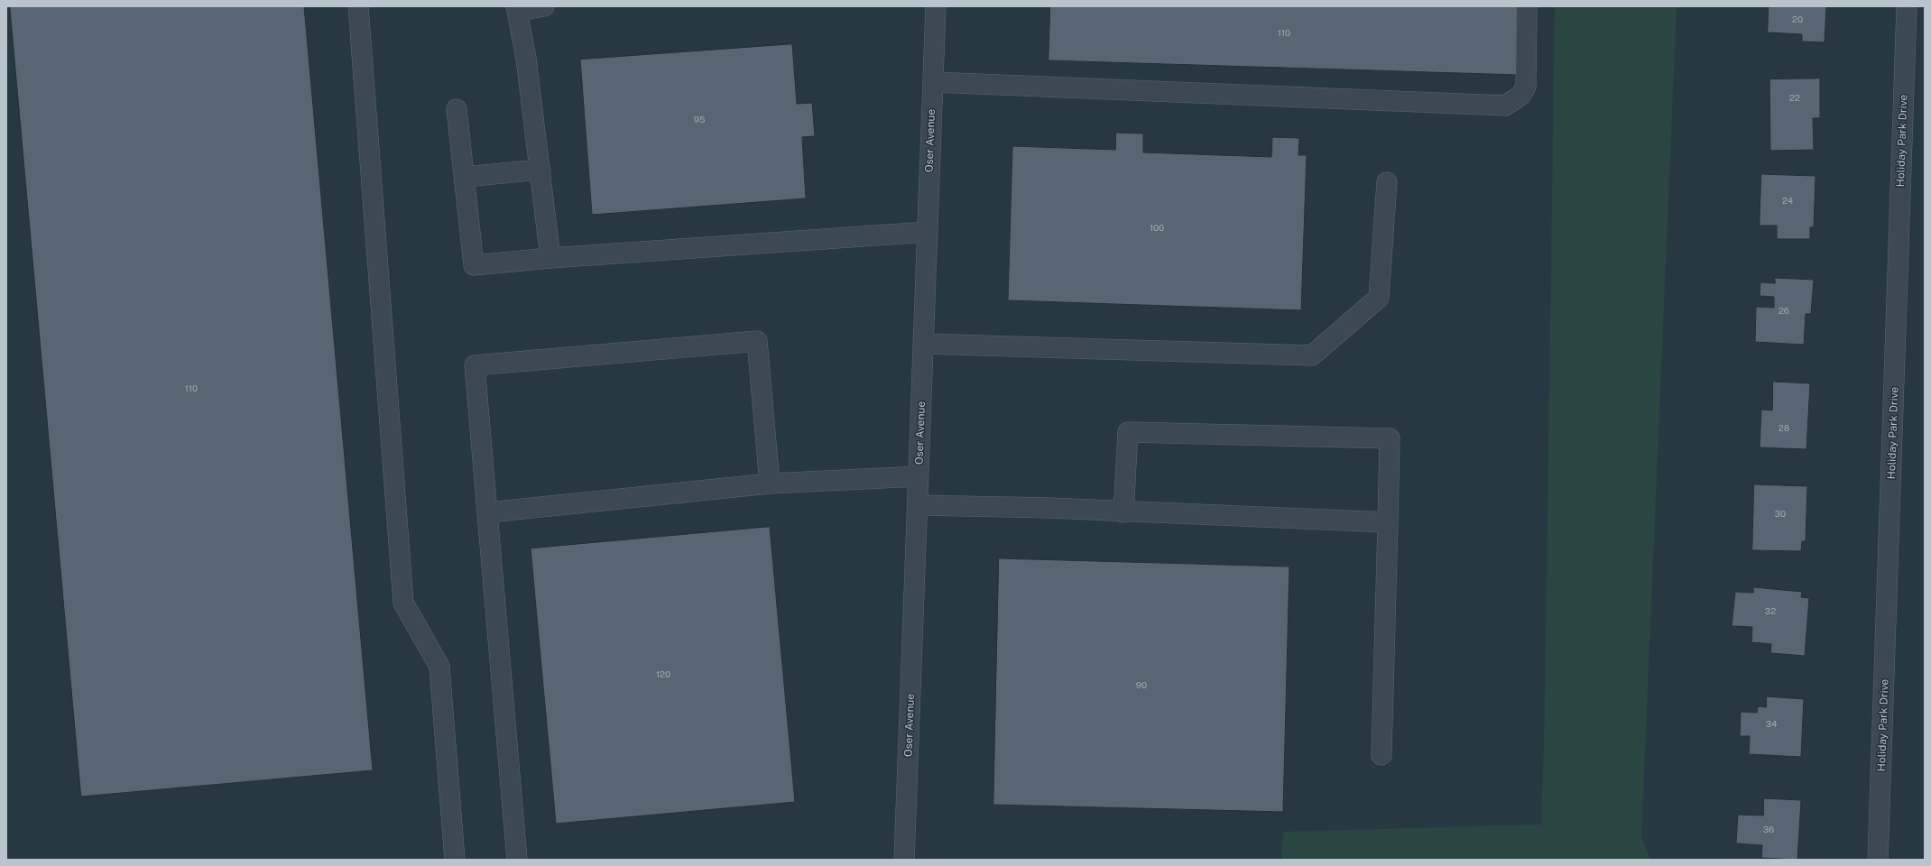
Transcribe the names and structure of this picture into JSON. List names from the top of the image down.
{
  "streets": {
    "street": ["Oser Avenue", "Holiday Park Drive"]
  },
  "house_numbers": [
    "20",
    "110",
    "22",
    "95",
    "24",
    "100",
    "26",
    "110",
    "28",
    "30",
    "32",
    "120",
    "90",
    "34",
    "36"
  ]
}
